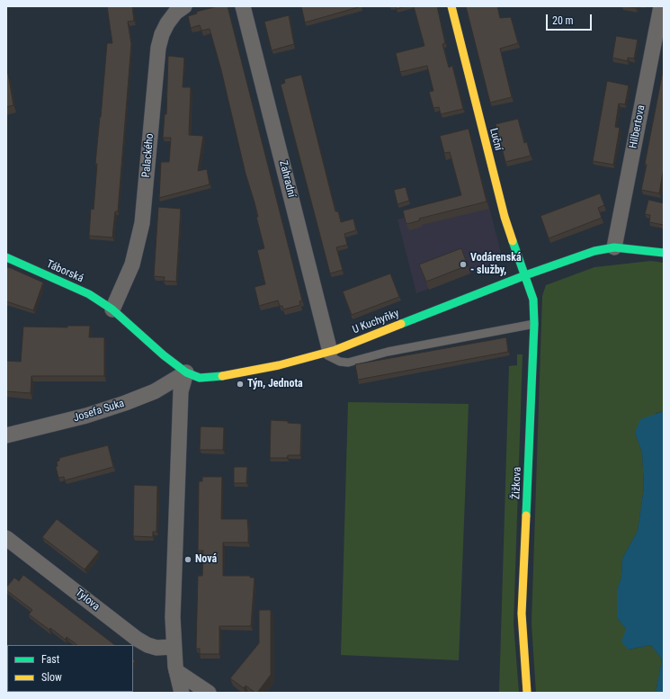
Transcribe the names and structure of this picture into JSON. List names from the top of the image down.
{
  "streets": {
    "street": [
      "Hilbertova",
      "Luční",
      "Palackého",
      "Zahradní",
      "Táborská",
      "U Kuchyňky",
      "Josefa Suka",
      "Žižkova",
      "Tylova"
    ]
  },
  "crossings": [
    ["Hilbertova", "U Kuchyňky"],
    ["Luční", "U Kuchyňky"],
    ["Luční", "Žižkova"],
    ["Palackého", "Táborská"],
    ["Palackého", "U Kuchyňky"],
    ["Zahradní", "U Kuchyňky"],
    ["Táborská", "U Kuchyňky"],
    ["U Kuchyňky", "Josefa Suka"],
    ["U Kuchyňky", "Žižkova"]
  ],
  "places": ["Vodárenská - služby,", "Týn, Jednota", "Nová"],
  "legend": ["Fast", "Slow"],
  "scale_bar": "20 m"
}
